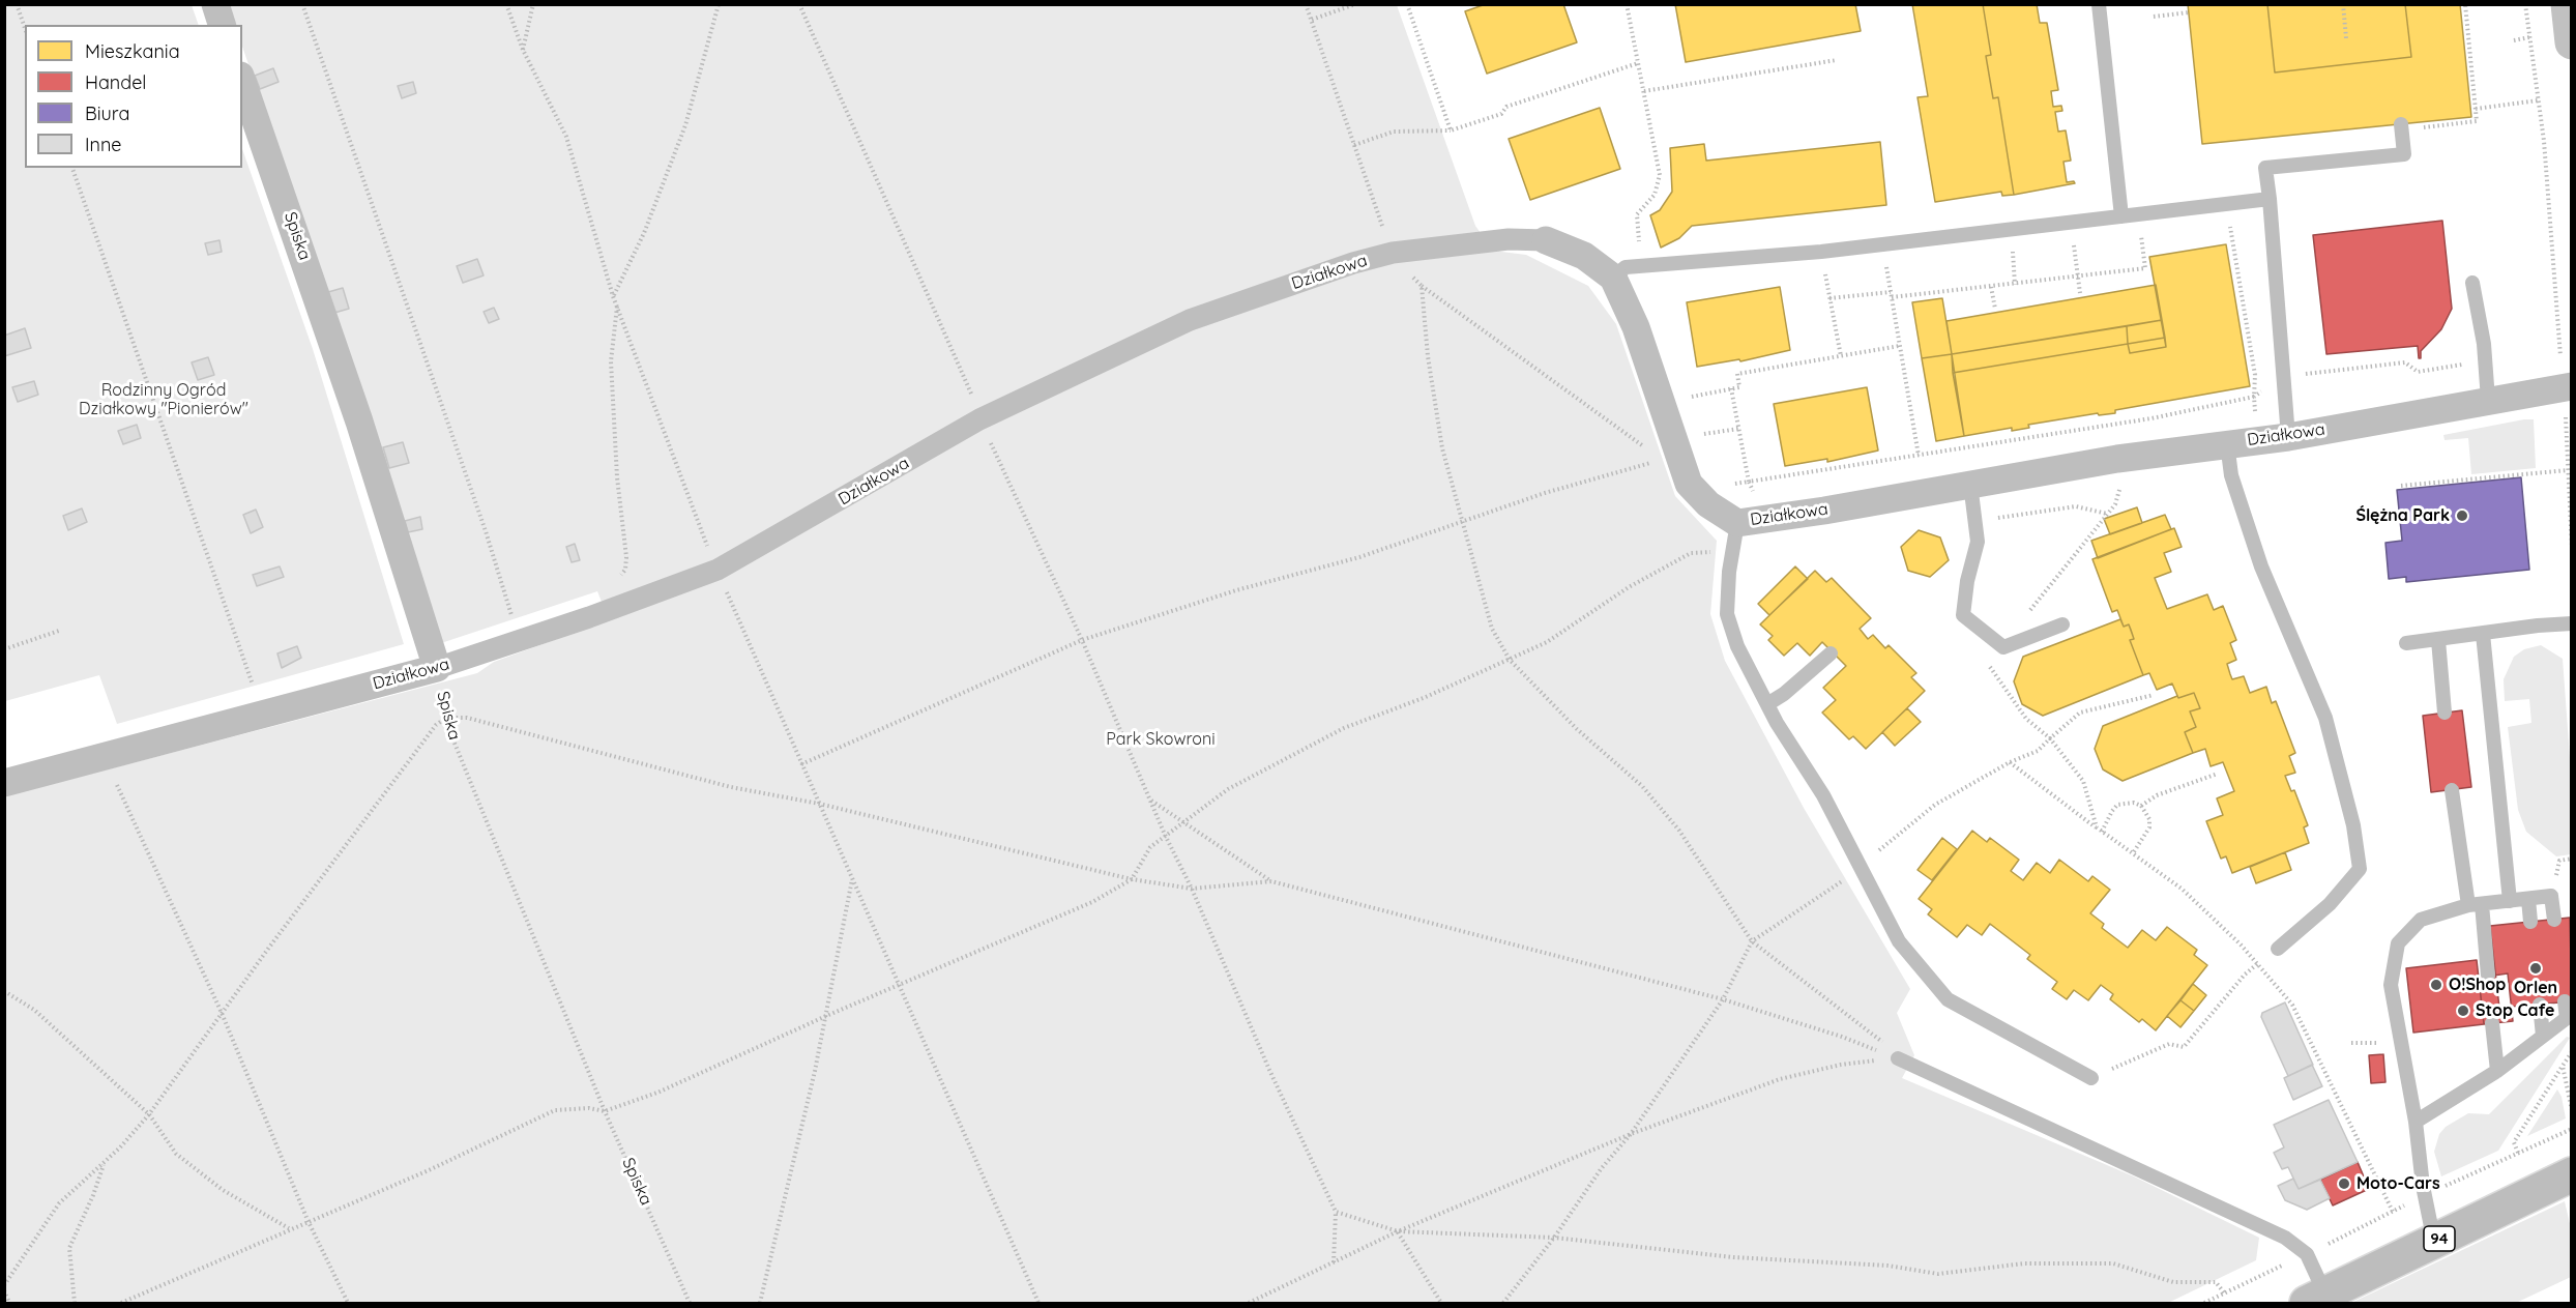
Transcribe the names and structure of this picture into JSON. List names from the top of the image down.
{
  "streets": {
    "main road": ["94"],
    "street": ["Spiska", "Działkowa"]
  },
  "crossings": [
    ["Spiska", "Działkowa"]
  ],
  "parks": ["Rodzinny Ogród Działkowy \"Pionierów\"", "Park Skowroni"],
  "places": [
    "Ślężna Park",
    "Orlen",
    "O!Shop",
    "Stop Cafe",
    "Moto-Cars"
  ],
  "legend": [
    "Mieszkania",
    "Handel",
    "Biura",
    "Inne"
  ]
}
